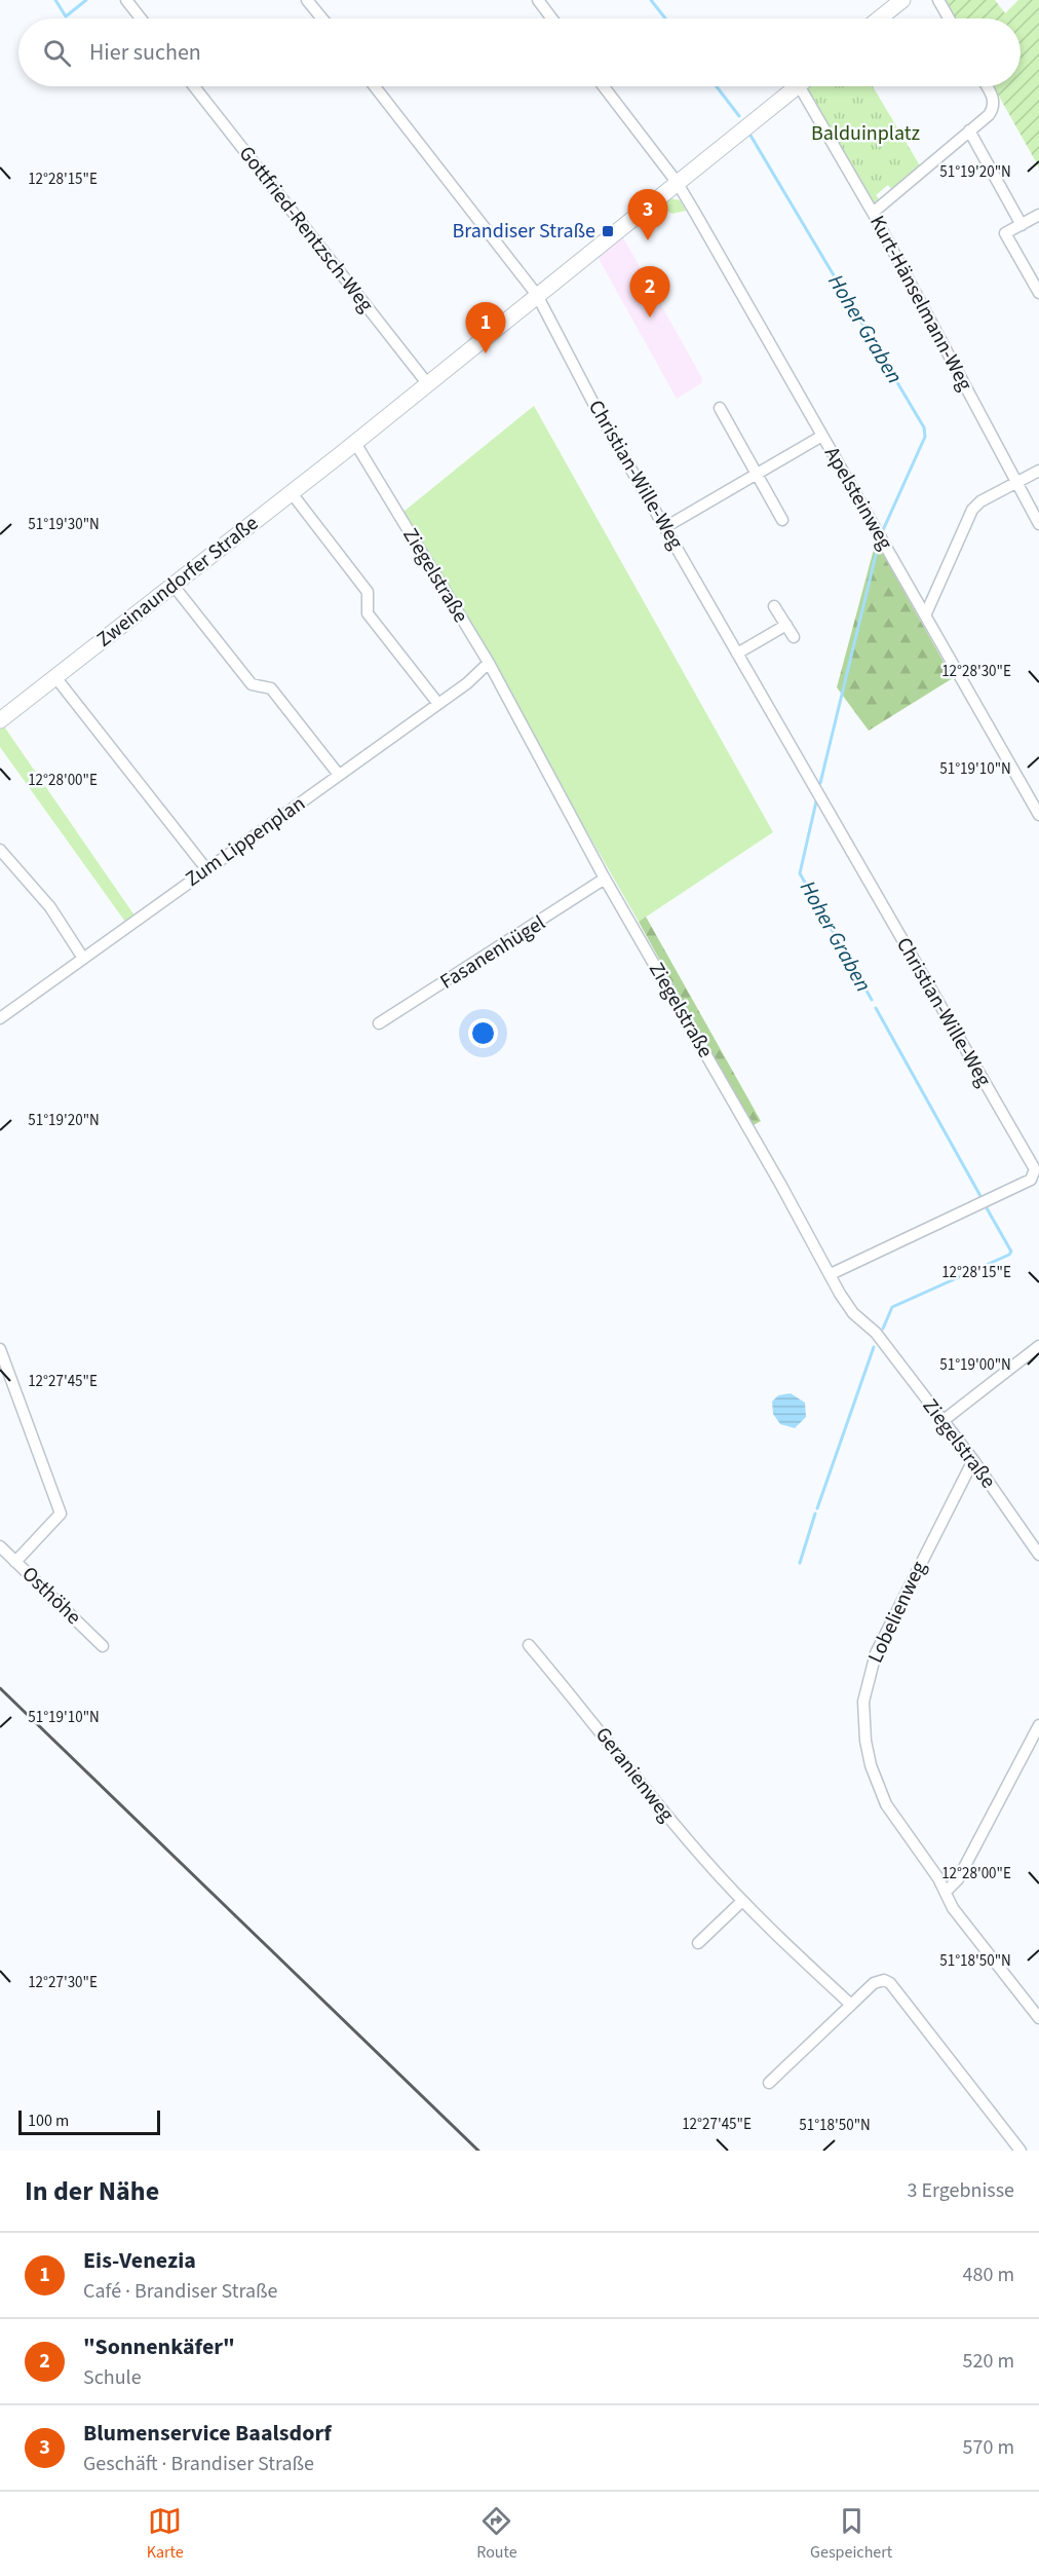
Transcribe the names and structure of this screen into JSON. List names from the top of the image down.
{
  "streets": {
    "street": [
      "Gottfried-Rentzsch-Weg",
      "Kurt-Hänselmann-Weg",
      "Christian-Wille-Weg",
      "Apelsteinweg",
      "Ziegelstraße",
      "Zweinaundorfer Straße",
      "Zum Lippenplan",
      "Fasanenhügel",
      "Osthöhe",
      "Lobelienweg",
      "Geranienweg"
    ]
  },
  "crossings": [
    ["Christian-Wille-Weg", "Ziegelstraße"],
    ["Ziegelstraße", "Zweinaundorfer Straße"],
    ["Ziegelstraße", "Zum Lippenplan"],
    ["Ziegelstraße", "Fasanenhügel"],
    ["Ziegelstraße", "Lobelienweg"]
  ],
  "water": ["Hoher Graben"],
  "parks": ["Balduinplatz"],
  "places": {
    "transit": ["Brandiser Straße"]
  },
  "scale_bar": "100 m",
  "page": {
    "search": "Hier suchen",
    "pins": ["3", "2", "1"],
    "scale": "100 m",
    "heading": ["In der Nähe", "3 Ergebnisse"],
    "list": [
      {
        "mark": "1",
        "name": "Eis-Venezia",
        "note": "Café · Brandiser Straße",
        "value": "480 m"
      },
      {
        "mark": "2",
        "name": "\"Sonnenkäfer\"",
        "note": "Schule",
        "value": "520 m"
      },
      {
        "mark": "3",
        "name": "Blumenservice Baalsdorf",
        "note": "Geschäft · Brandiser Straße",
        "value": "570 m"
      }
    ],
    "nav": ["Karte", "Route", "Gespeichert"]
  },
  "coordinates": [
    "51°19'20\"N",
    "12°28'15\"E",
    "51°19'30\"N",
    "12°28'30\"E",
    "51°19'10\"N",
    "12°28'00\"E",
    "51°19'00\"N",
    "12°27'45\"E",
    "51°18'50\"N",
    "12°27'30\"E"
  ]
}
